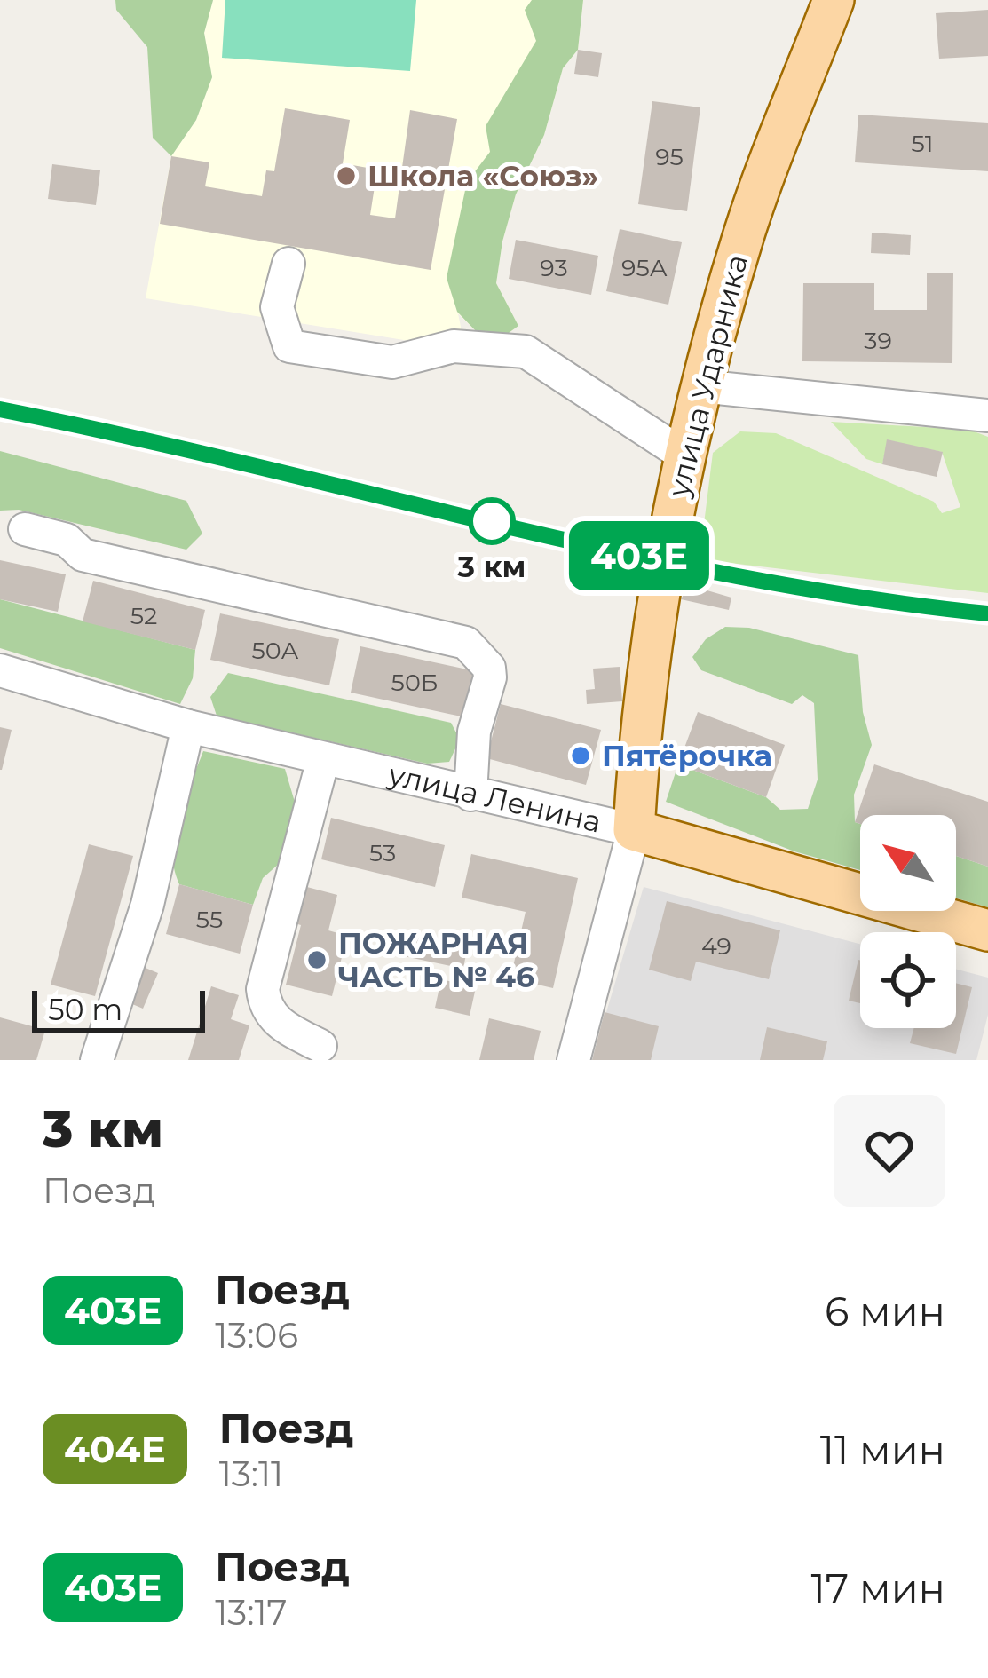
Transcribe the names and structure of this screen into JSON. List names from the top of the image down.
{
  "streets": {
    "main road": ["улица Ударника", "улица Ленина"]
  },
  "crossings": [
    ["улица Ударника", "улица Ленина"]
  ],
  "places": [
    "Школа «Союз»",
    "3 км",
    "Пятёрочка",
    "ПОЖАРНАЯ ЧАСТЬ № 46"
  ],
  "house_numbers": [
    "51",
    "95",
    "93",
    "95А",
    "39",
    "52",
    "50А",
    "50Б",
    "53",
    "55",
    "49"
  ],
  "scale_bar": "50 m",
  "north": "top left",
  "page": {
    "on_map": "403Е",
    "scale": "50 m",
    "heading": ["3 км", "Поезд"],
    "list": [
      {
        "mark": "403Е",
        "name": "Поезд",
        "note": "13:06",
        "value": "6 мин"
      },
      {
        "mark": "404Е",
        "name": "Поезд",
        "note": "13:11",
        "value": "11 мин"
      },
      {
        "mark": "403Е",
        "name": "Поезд",
        "note": "13:17",
        "value": "17 мин"
      }
    ]
  }
}
